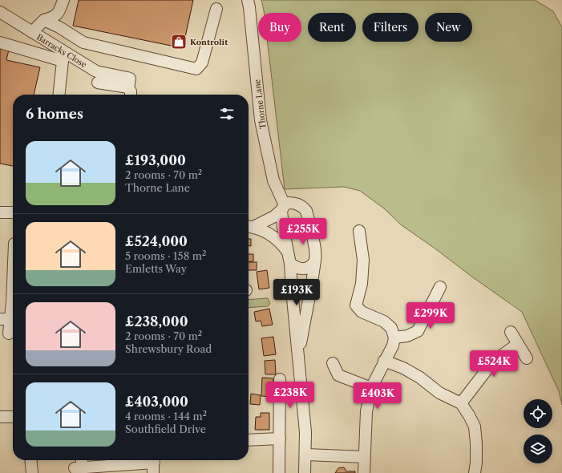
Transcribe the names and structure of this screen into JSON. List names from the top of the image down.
{
  "streets": {
    "street": ["Barracks Close", "Thorne Lane"]
  },
  "places": {
    "shop": ["Kontrolit"]
  },
  "page": {
    "chip": [
      "Buy",
      "Rent",
      "Filters",
      "New"
    ],
    "heading": "6 homes",
    "list": [
      {
        "name": "£193,000",
        "note": "2 rooms · 70 m² · Thorne Lane"
      },
      {
        "name": "£524,000",
        "note": "5 rooms · 158 m² · Emletts Way"
      },
      {
        "name": "£238,000",
        "note": "2 rooms · 70 m² · Shrewsbury Road"
      },
      {
        "name": "£403,000",
        "note": "4 rooms · 144 m² · Southfield Drive"
      }
    ],
    "price": [
      "£255K",
      "£193K",
      "£299K",
      "£524K",
      "£238K",
      "£403K"
    ]
  }
}
